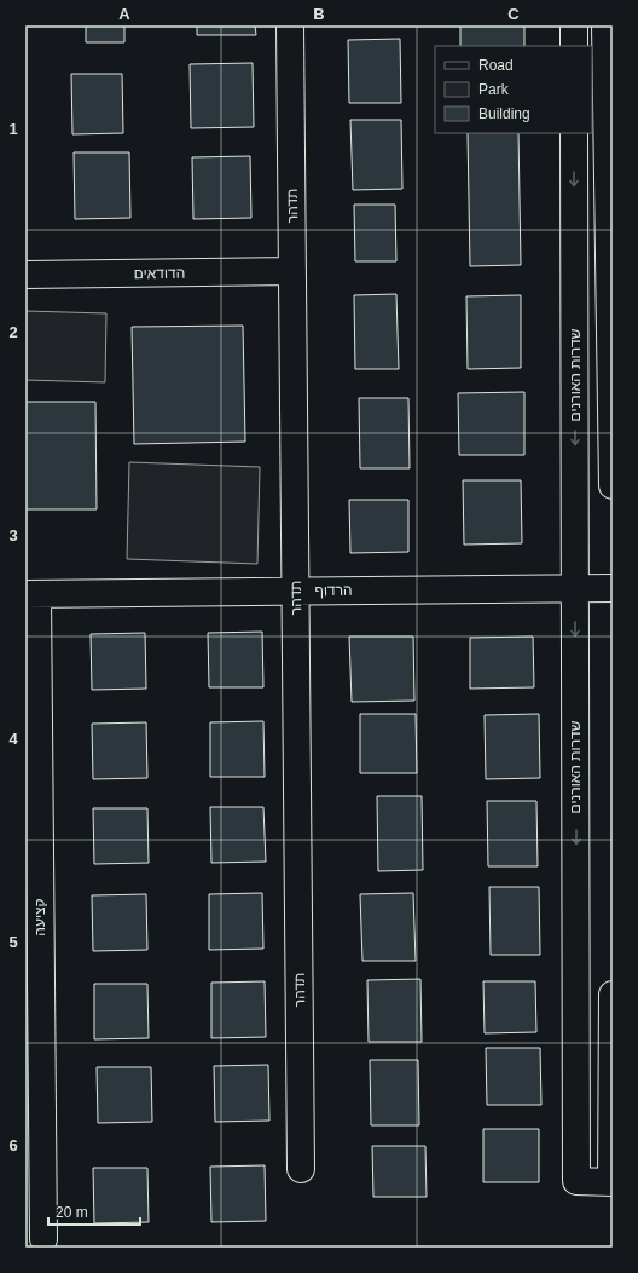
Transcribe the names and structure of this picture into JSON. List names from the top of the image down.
{
  "streets": {
    "street": [
      "תדהר",
      "הדודאים",
      "שדרות האורנים",
      "הרדוף",
      "קציעה"
    ]
  },
  "crossings": [
    ["תדהר", "הדודאים"],
    ["תדהר", "הרדוף"],
    ["שדרות האורנים", "הרדוף"],
    ["הרדוף", "קציעה"]
  ],
  "legend": ["Road", "Park", "Building"],
  "scale_bar": "20 m",
  "grid": {
    "columns": ["A", "B", "C"],
    "rows": [
      "1",
      "2",
      "3",
      "4",
      "5",
      "6"
    ]
  }
}
